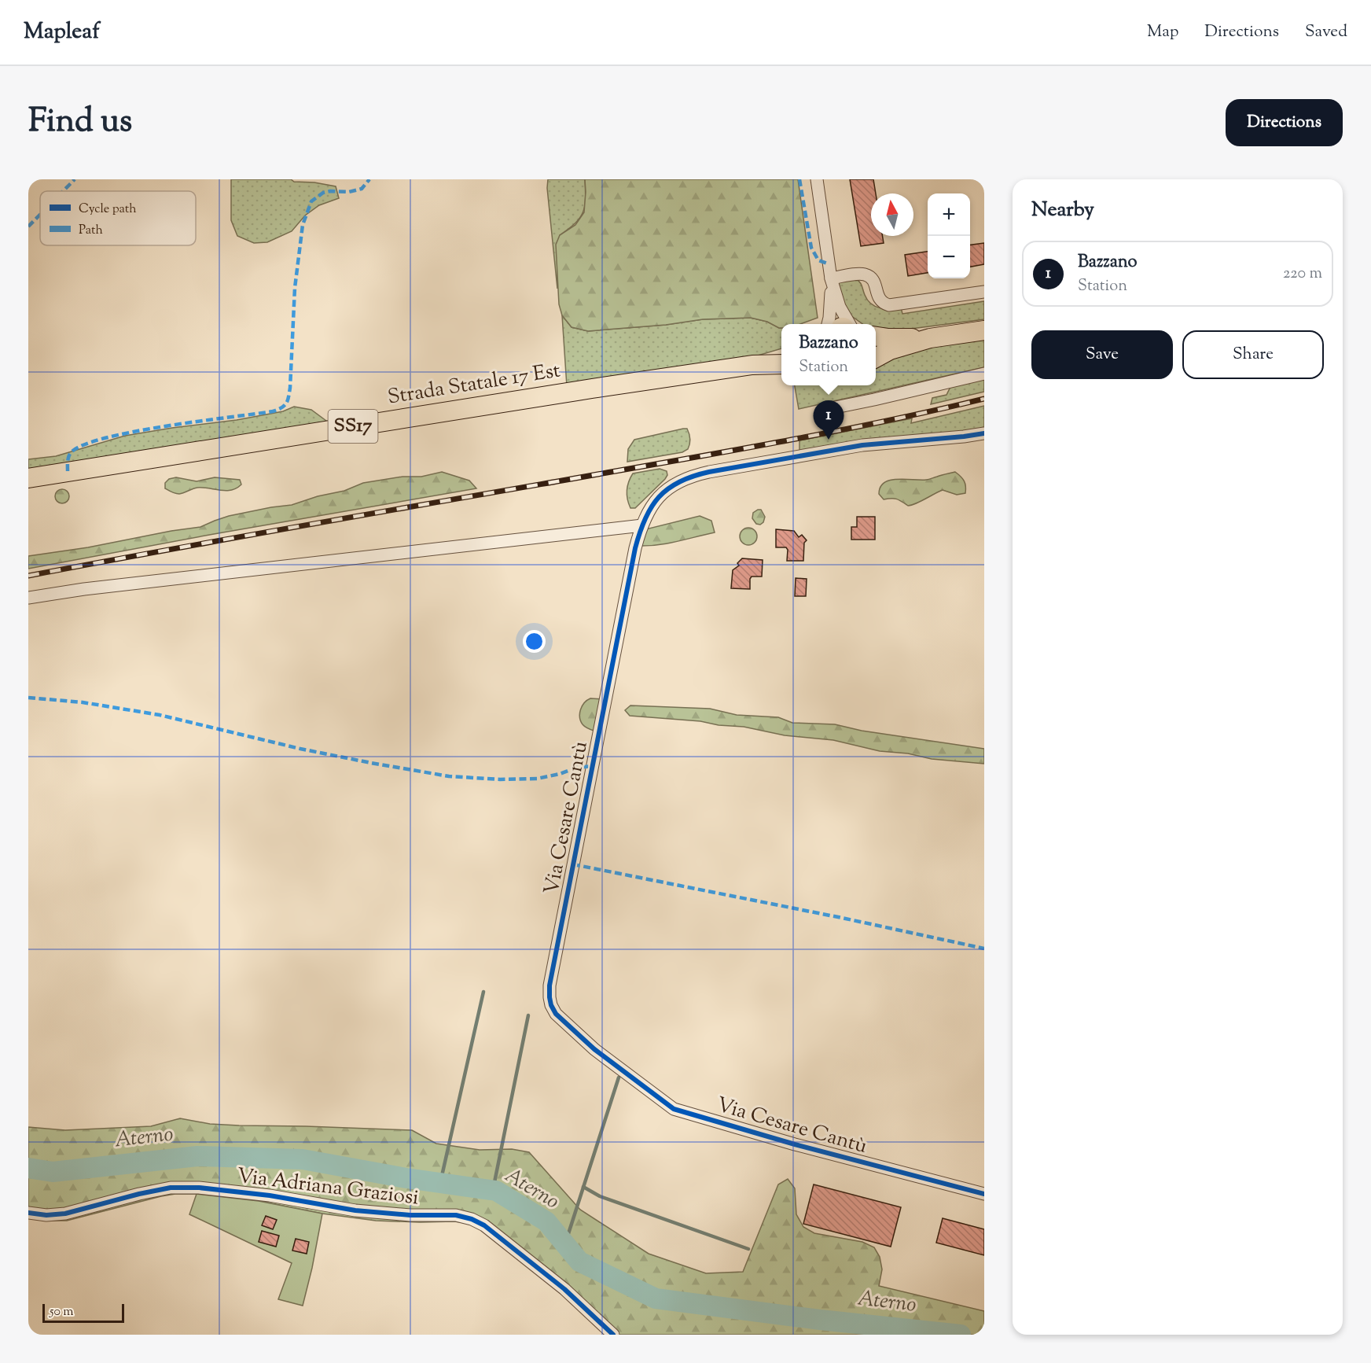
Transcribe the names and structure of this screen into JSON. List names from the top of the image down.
{
  "streets": {
    "main road": ["Strada Statale 17 Est", "SS17"],
    "street": ["Via Cesare Cantù", "Via Adriana Graziosi"]
  },
  "water": ["Aterno"],
  "legend": ["Cycle path", "Path"],
  "scale_bar": "50 m",
  "north": "top",
  "page": {
    "header": "Mapleaf",
    "nav": ["Map", "Directions", "Saved"],
    "title": "Find us",
    "buttons": [
      "Directions",
      ["Save", "Share"]
    ],
    "heading": "Nearby",
    "map_buttons": ["+", "−"],
    "list": [
      {
        "mark": "1",
        "name": "Bazzano",
        "note": "Station",
        "value": "220 m"
      }
    ],
    "popup": ["Bazzano", "Station"],
    "pins": "1",
    "scale": "50 m"
  }
}
